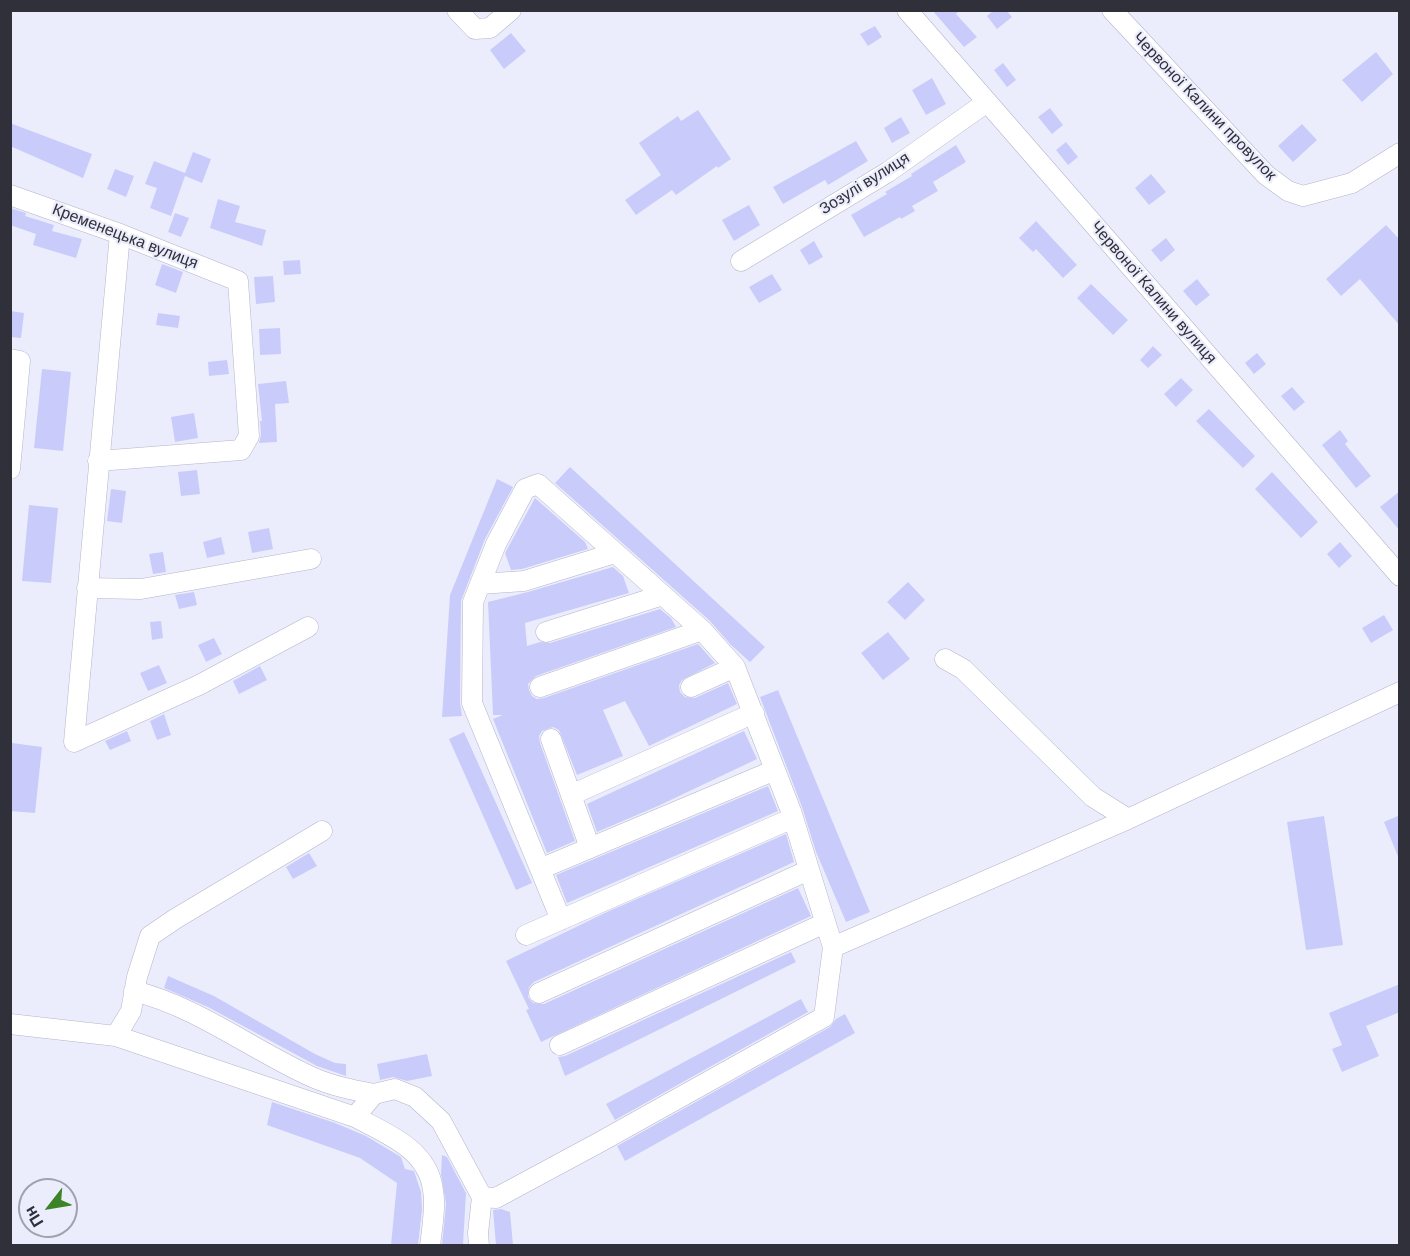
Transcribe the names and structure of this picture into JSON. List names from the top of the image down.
{
  "streets": {
    "street": [
      "Червоної Калини провулок",
      "Зозулі вулиця",
      "Кременецька вулиця",
      "Червоної Калини вулиця"
    ]
  },
  "crossings": [
    ["Зозулі вулиця", "Червоної Калини вулиця"]
  ],
  "north": "bottom left"
}
